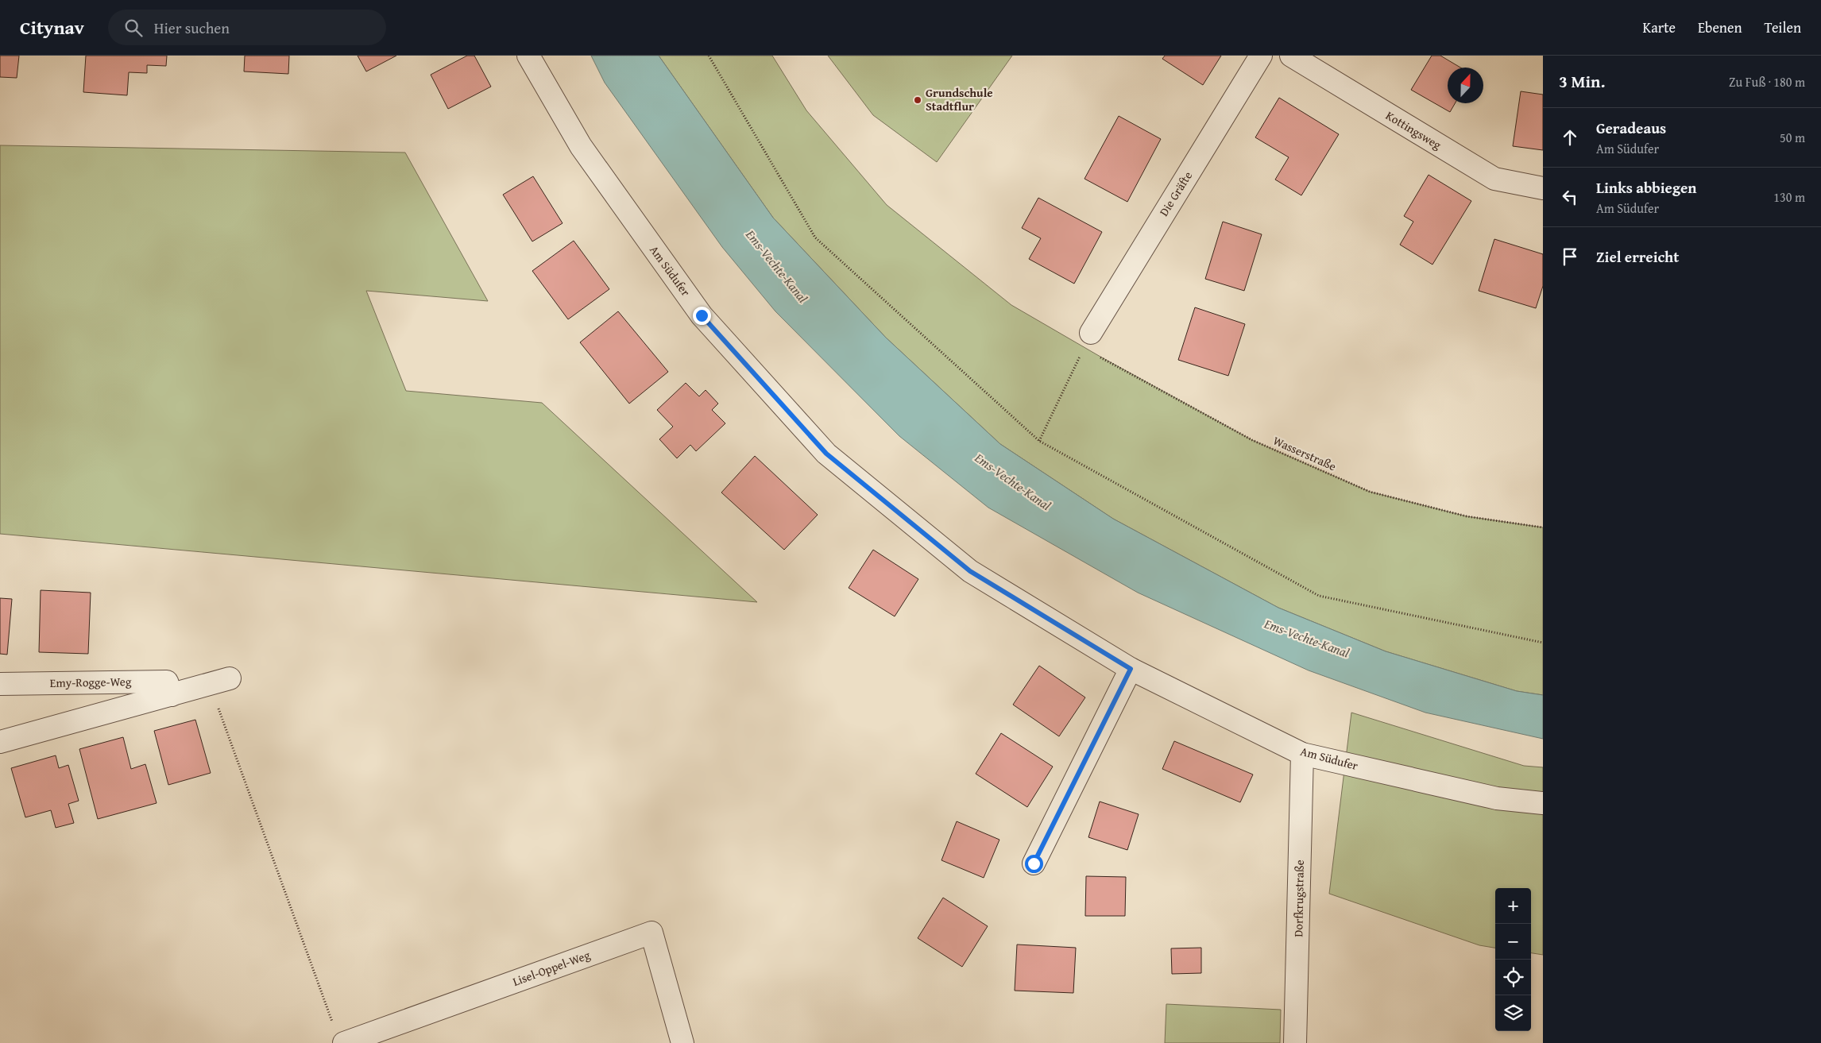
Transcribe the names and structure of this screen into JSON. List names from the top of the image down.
{
  "streets": {
    "street": [
      "Kottingsweg",
      "Die Gräfte",
      "Am Südufer",
      "Emy-Rogge-Weg",
      "Dorfkrugstraße",
      "Lisel-Oppel-Weg"
    ],
    "path": ["Wasserstraße"]
  },
  "crossings": [
    ["Die Gräfte", "Wasserstraße"],
    ["Am Südufer", "Dorfkrugstraße"]
  ],
  "water": ["Ems-Vechte-Kanal"],
  "places": ["Grundschule Stadtflur"],
  "north": "top",
  "page": {
    "header": "Citynav",
    "search": "Hier suchen",
    "nav": ["Karte", "Ebenen", "Teilen"],
    "heading": ["3 Min.", "Zu Fuß · 180 m"],
    "list": [
      ["Geradeaus", "Am Südufer", "50 m"],
      ["Links abbiegen", "Am Südufer", "130 m"],
      "Ziel erreicht"
    ],
    "map_buttons": ["+", "−"]
  }
}
